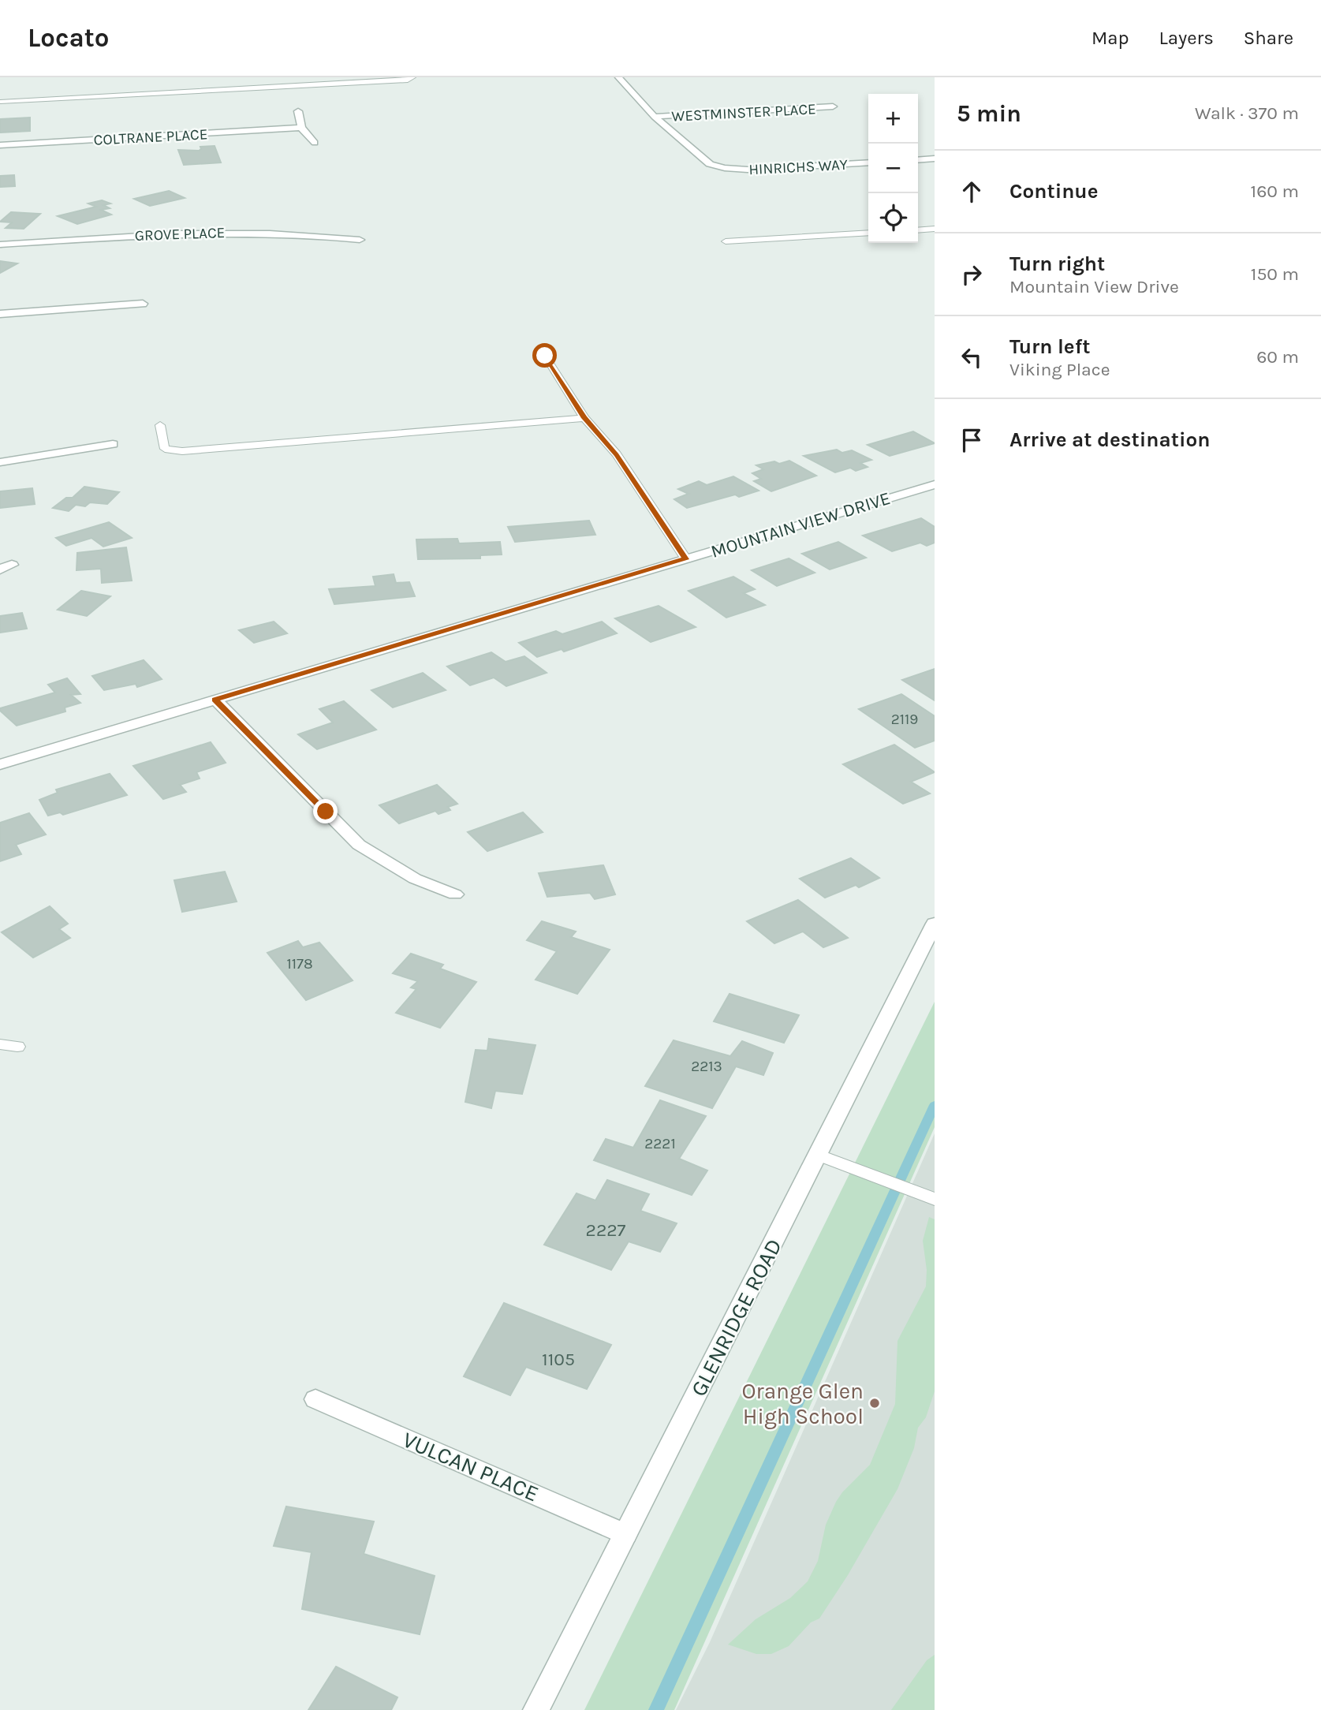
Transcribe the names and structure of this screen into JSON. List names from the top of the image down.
{
  "streets": {
    "street": [
      "WESTMINSTER PLACE",
      "COLTRANE PLACE",
      "HINRICHS WAY",
      "GROVE PLACE",
      "MOUNTAIN VIEW DRIVE",
      "GLENRIDGE ROAD",
      "VULCAN PLACE"
    ]
  },
  "crossings": [
    ["WESTMINSTER PLACE", "HINRICHS WAY"],
    ["GLENRIDGE ROAD", "VULCAN PLACE"]
  ],
  "places": ["Orange Glen High School"],
  "house_numbers": [
    "2119",
    "1178",
    "2213",
    "2221",
    "2227",
    "1105"
  ],
  "page": {
    "header": "Locato",
    "nav": ["Map", "Layers", "Share"],
    "heading": ["5 min", "Walk · 370 m"],
    "map_buttons": ["+", "−"],
    "list": [
      ["Continue", "160 m"],
      ["Turn right", "Mountain View Drive", "150 m"],
      ["Turn left", "Viking Place", "60 m"],
      "Arrive at destination"
    ]
  }
}
